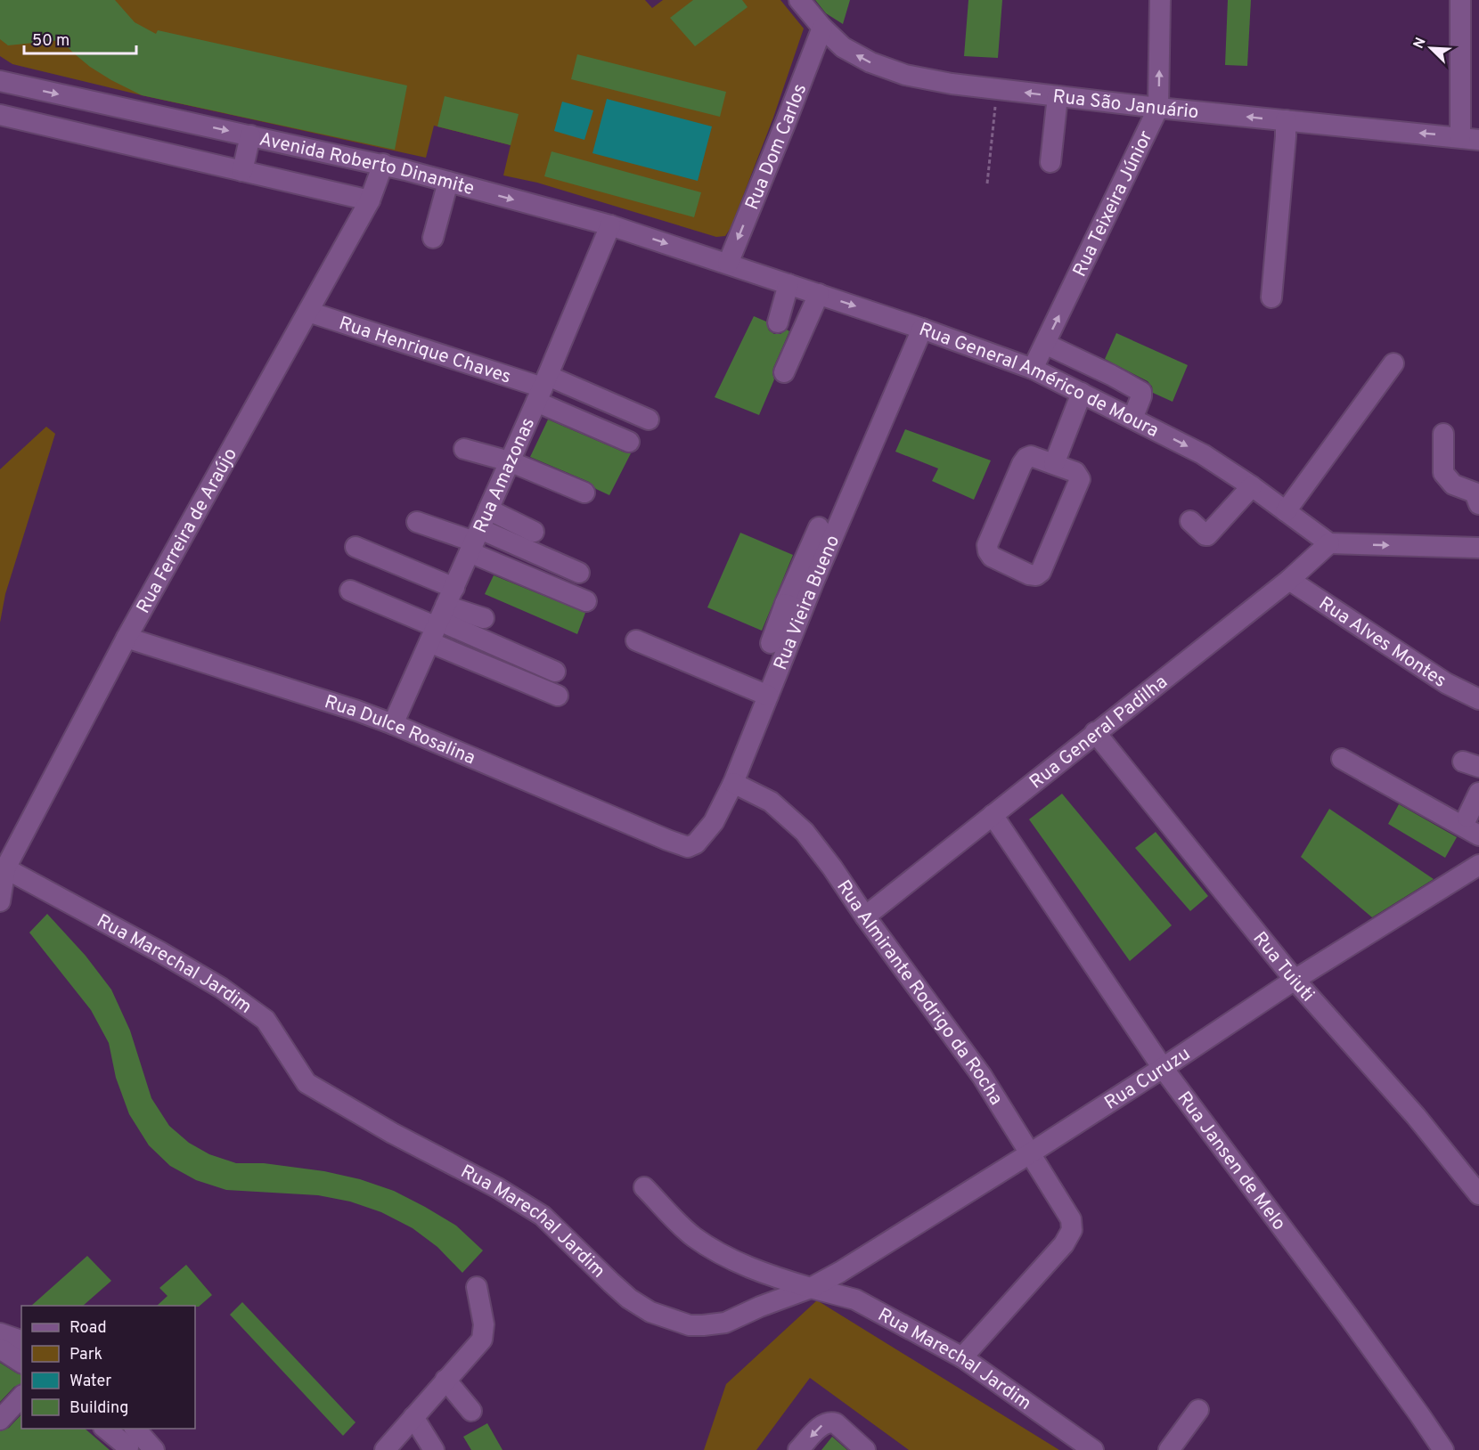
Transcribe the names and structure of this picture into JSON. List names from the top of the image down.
{
  "streets": {
    "street": [
      "Rua São Januário",
      "Rua Dom Carlos",
      "Avenida Roberto Dinamite",
      "Rua Teixeira Júnior",
      "Rua Henrique Chaves",
      "Rua General Américo de Moura",
      "Rua Amazonas",
      "Rua Ferreira de Araújo",
      "Rua Vieira Bueno",
      "Rua Alves Montes",
      "Rua Dulce Rosalina",
      "Rua General Padilha",
      "Rua Marechal Jardim",
      "Rua Tuiuti",
      "Rua Almirante Rodrigo da Rocha",
      "Rua Curuzu",
      "Rua Jansen de Melo"
    ]
  },
  "crossings": [
    ["Rua São Januário", "Rua Dom Carlos"],
    ["Rua São Januário", "Rua Teixeira Júnior"],
    ["Rua Dom Carlos", "Avenida Roberto Dinamite"],
    ["Rua Dom Carlos", "Rua General Américo de Moura"],
    ["Avenida Roberto Dinamite", "Rua General Américo de Moura"],
    ["Avenida Roberto Dinamite", "Rua Amazonas"],
    ["Avenida Roberto Dinamite", "Rua Ferreira de Araújo"],
    ["Rua Teixeira Júnior", "Rua General Américo de Moura"],
    ["Rua Henrique Chaves", "Rua Amazonas"],
    ["Rua Henrique Chaves", "Rua Ferreira de Araújo"],
    ["Rua General Américo de Moura", "Rua Vieira Bueno"],
    ["Rua General Américo de Moura", "Rua General Padilha"],
    ["Rua Amazonas", "Rua Dulce Rosalina"],
    ["Rua Ferreira de Araújo", "Rua Dulce Rosalina"],
    ["Rua Ferreira de Araújo", "Rua Marechal Jardim"],
    ["Rua Vieira Bueno", "Rua Dulce Rosalina"],
    ["Rua Vieira Bueno", "Rua Almirante Rodrigo da Rocha"],
    ["Rua Alves Montes", "Rua General Padilha"],
    ["Rua General Padilha", "Rua Tuiuti"],
    ["Rua General Padilha", "Rua Almirante Rodrigo da Rocha"],
    ["Rua General Padilha", "Rua Jansen de Melo"],
    ["Rua Marechal Jardim", "Rua Almirante Rodrigo da Rocha"],
    ["Rua Marechal Jardim", "Rua Curuzu"],
    ["Rua Tuiuti", "Rua Curuzu"],
    ["Rua Almirante Rodrigo da Rocha", "Rua Curuzu"],
    ["Rua Curuzu", "Rua Jansen de Melo"]
  ],
  "one_way": ["Rua São Januário", "Rua Dom Carlos", "Rua General Américo de Moura"],
  "legend": [
    "Road",
    "Park",
    "Water",
    "Building"
  ],
  "scale_bar": "50 m",
  "north": "top left"
}
